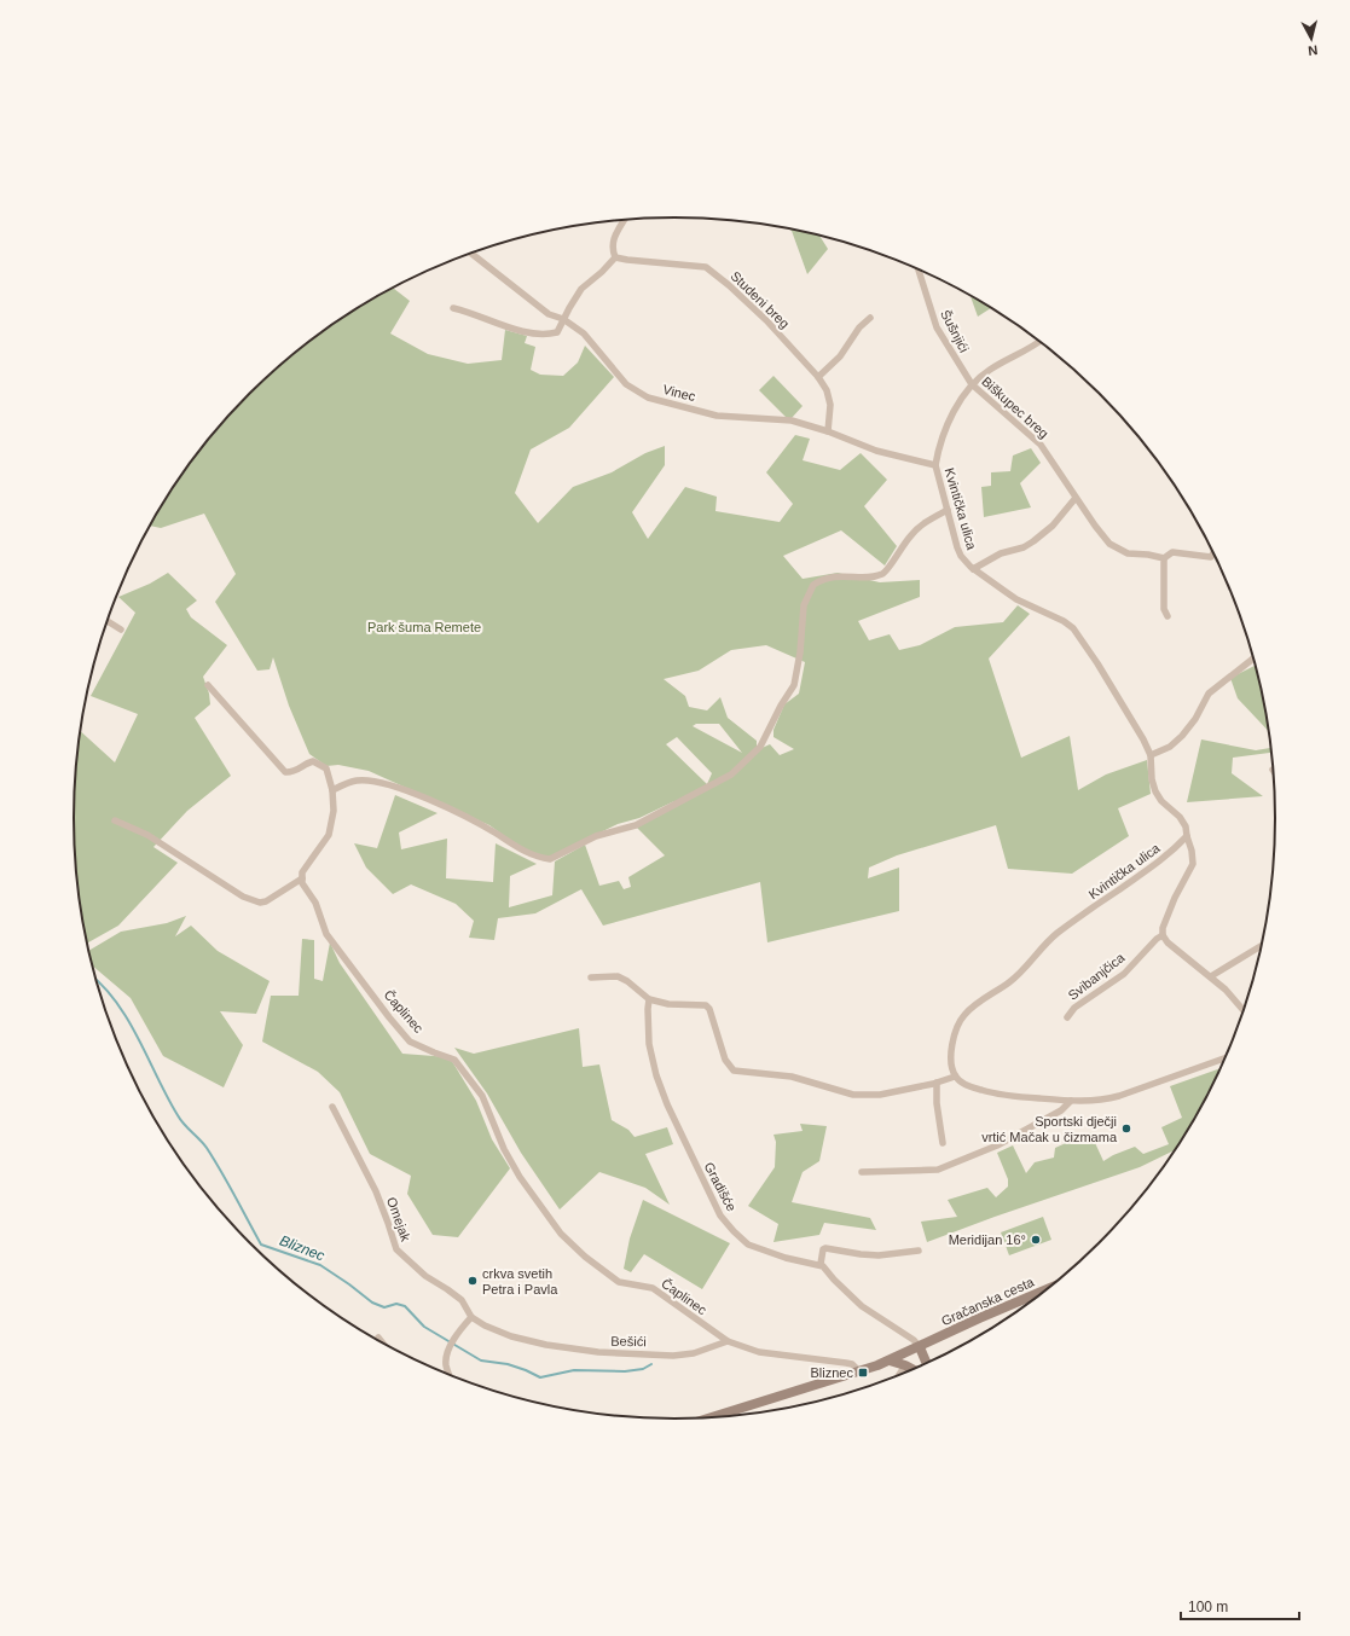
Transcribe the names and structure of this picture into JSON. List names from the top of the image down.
{
  "streets": {
    "main road": ["Gračanska cesta"],
    "street": [
      "Studeni breg",
      "Šušnjići",
      "Vinec",
      "Biškupec breg",
      "Kvintička ulica",
      "Svibanjčica",
      "Čaplinec",
      "Gradišće",
      "Omejak",
      "Bešići"
    ]
  },
  "crossings": [
    ["Studeni breg", "Vinec"],
    ["Šušnjići", "Biškupec breg"],
    ["Šušnjići", "Kvintička ulica"],
    ["Vinec", "Kvintička ulica"],
    ["Biškupec breg", "Kvintička ulica"],
    ["Čaplinec", "Bešići"],
    ["Omejak", "Bešići"]
  ],
  "water": ["Bliznec"],
  "parks": ["Park šuma Remete"],
  "places": {
    "other": ["Sportski dječji vrtić Mačak u čizmama", "Meridijan 16°", "crkva svetih Petra i Pavla"],
    "transit": ["Bliznec"]
  },
  "scale_bar": "100 m",
  "north": "bottom"
}
